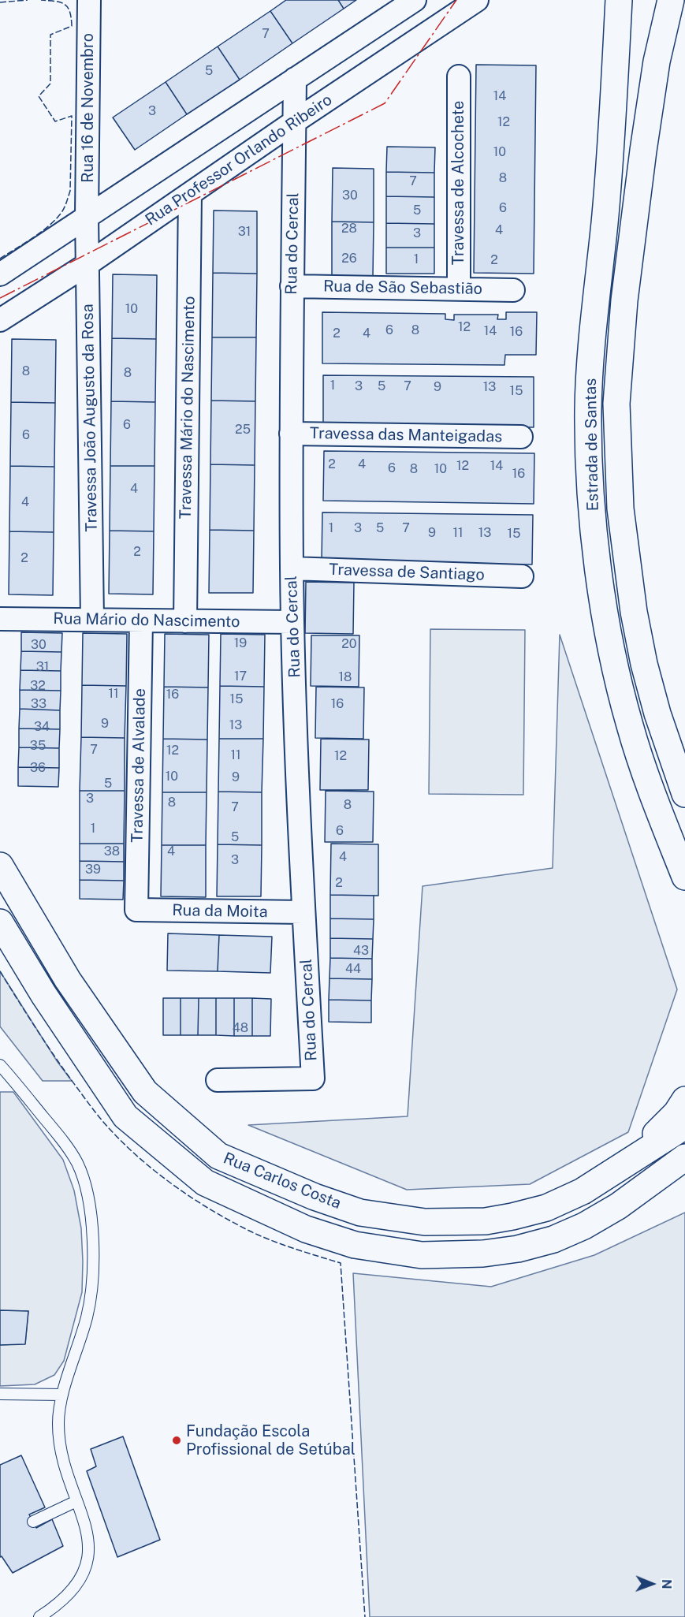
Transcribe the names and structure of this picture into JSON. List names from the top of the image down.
{
  "streets": {
    "main road": ["Estrada de Santas", "Rua Carlos Costa"],
    "street": [
      "Rua 16 de Novembro",
      "Rua Professor Orlando Ribeiro",
      "Travessa de Alcochete",
      "Rua do Cercal",
      "Rua de São Sebastião",
      "Travessa Mário do Nascimento",
      "Travessa João Augusto da Rosa",
      "Travessa das Manteigadas",
      "Travessa de Santiago",
      "Rua Mário do Nascimento",
      "Travessa de Alvalade",
      "Rua da Moita"
    ]
  },
  "crossings": [
    ["Rua 16 de Novembro", "Travessa João Augusto da Rosa"],
    ["Rua Professor Orlando Ribeiro", "Rua do Cercal"],
    ["Rua Professor Orlando Ribeiro", "Travessa Mário do Nascimento"],
    ["Rua Professor Orlando Ribeiro", "Travessa João Augusto da Rosa"],
    ["Travessa de Alcochete", "Rua de São Sebastião"],
    ["Rua do Cercal", "Rua de São Sebastião"],
    ["Rua do Cercal", "Travessa das Manteigadas"],
    ["Rua do Cercal", "Travessa de Santiago"],
    ["Rua do Cercal", "Rua Mário do Nascimento"],
    ["Rua do Cercal", "Rua da Moita"],
    ["Travessa Mário do Nascimento", "Rua Mário do Nascimento"],
    ["Travessa João Augusto da Rosa", "Rua Mário do Nascimento"],
    ["Rua Mário do Nascimento", "Travessa de Alvalade"],
    ["Travessa de Alvalade", "Rua da Moita"]
  ],
  "places": ["Fundação Escola Profissional de Setúbal"],
  "house_numbers": [
    "7",
    "5",
    "14",
    "3",
    "12",
    "10",
    "8",
    "7",
    "30",
    "6",
    "5",
    "28",
    "4",
    "31",
    "3",
    "26",
    "1",
    "2",
    "10",
    "12",
    "6",
    "8",
    "14",
    "16",
    "2",
    "4",
    "8",
    "8",
    "1",
    "3",
    "5",
    "7",
    "9",
    "13",
    "15",
    "6",
    "25",
    "6",
    "2",
    "4",
    "12",
    "14",
    "6",
    "8",
    "10",
    "16",
    "4",
    "4",
    "1",
    "3",
    "5",
    "7",
    "9",
    "11",
    "13",
    "15",
    "2",
    "2",
    "19",
    "20",
    "30",
    "31",
    "17",
    "18",
    "32",
    "11",
    "16",
    "15",
    "33",
    "16",
    "9",
    "13",
    "34",
    "35",
    "7",
    "12",
    "11",
    "12",
    "36",
    "10",
    "9",
    "5",
    "3",
    "8",
    "8",
    "7",
    "1",
    "6",
    "5",
    "38",
    "4",
    "4",
    "3",
    "39",
    "2",
    "43",
    "44",
    "48"
  ],
  "north": "right"
}
